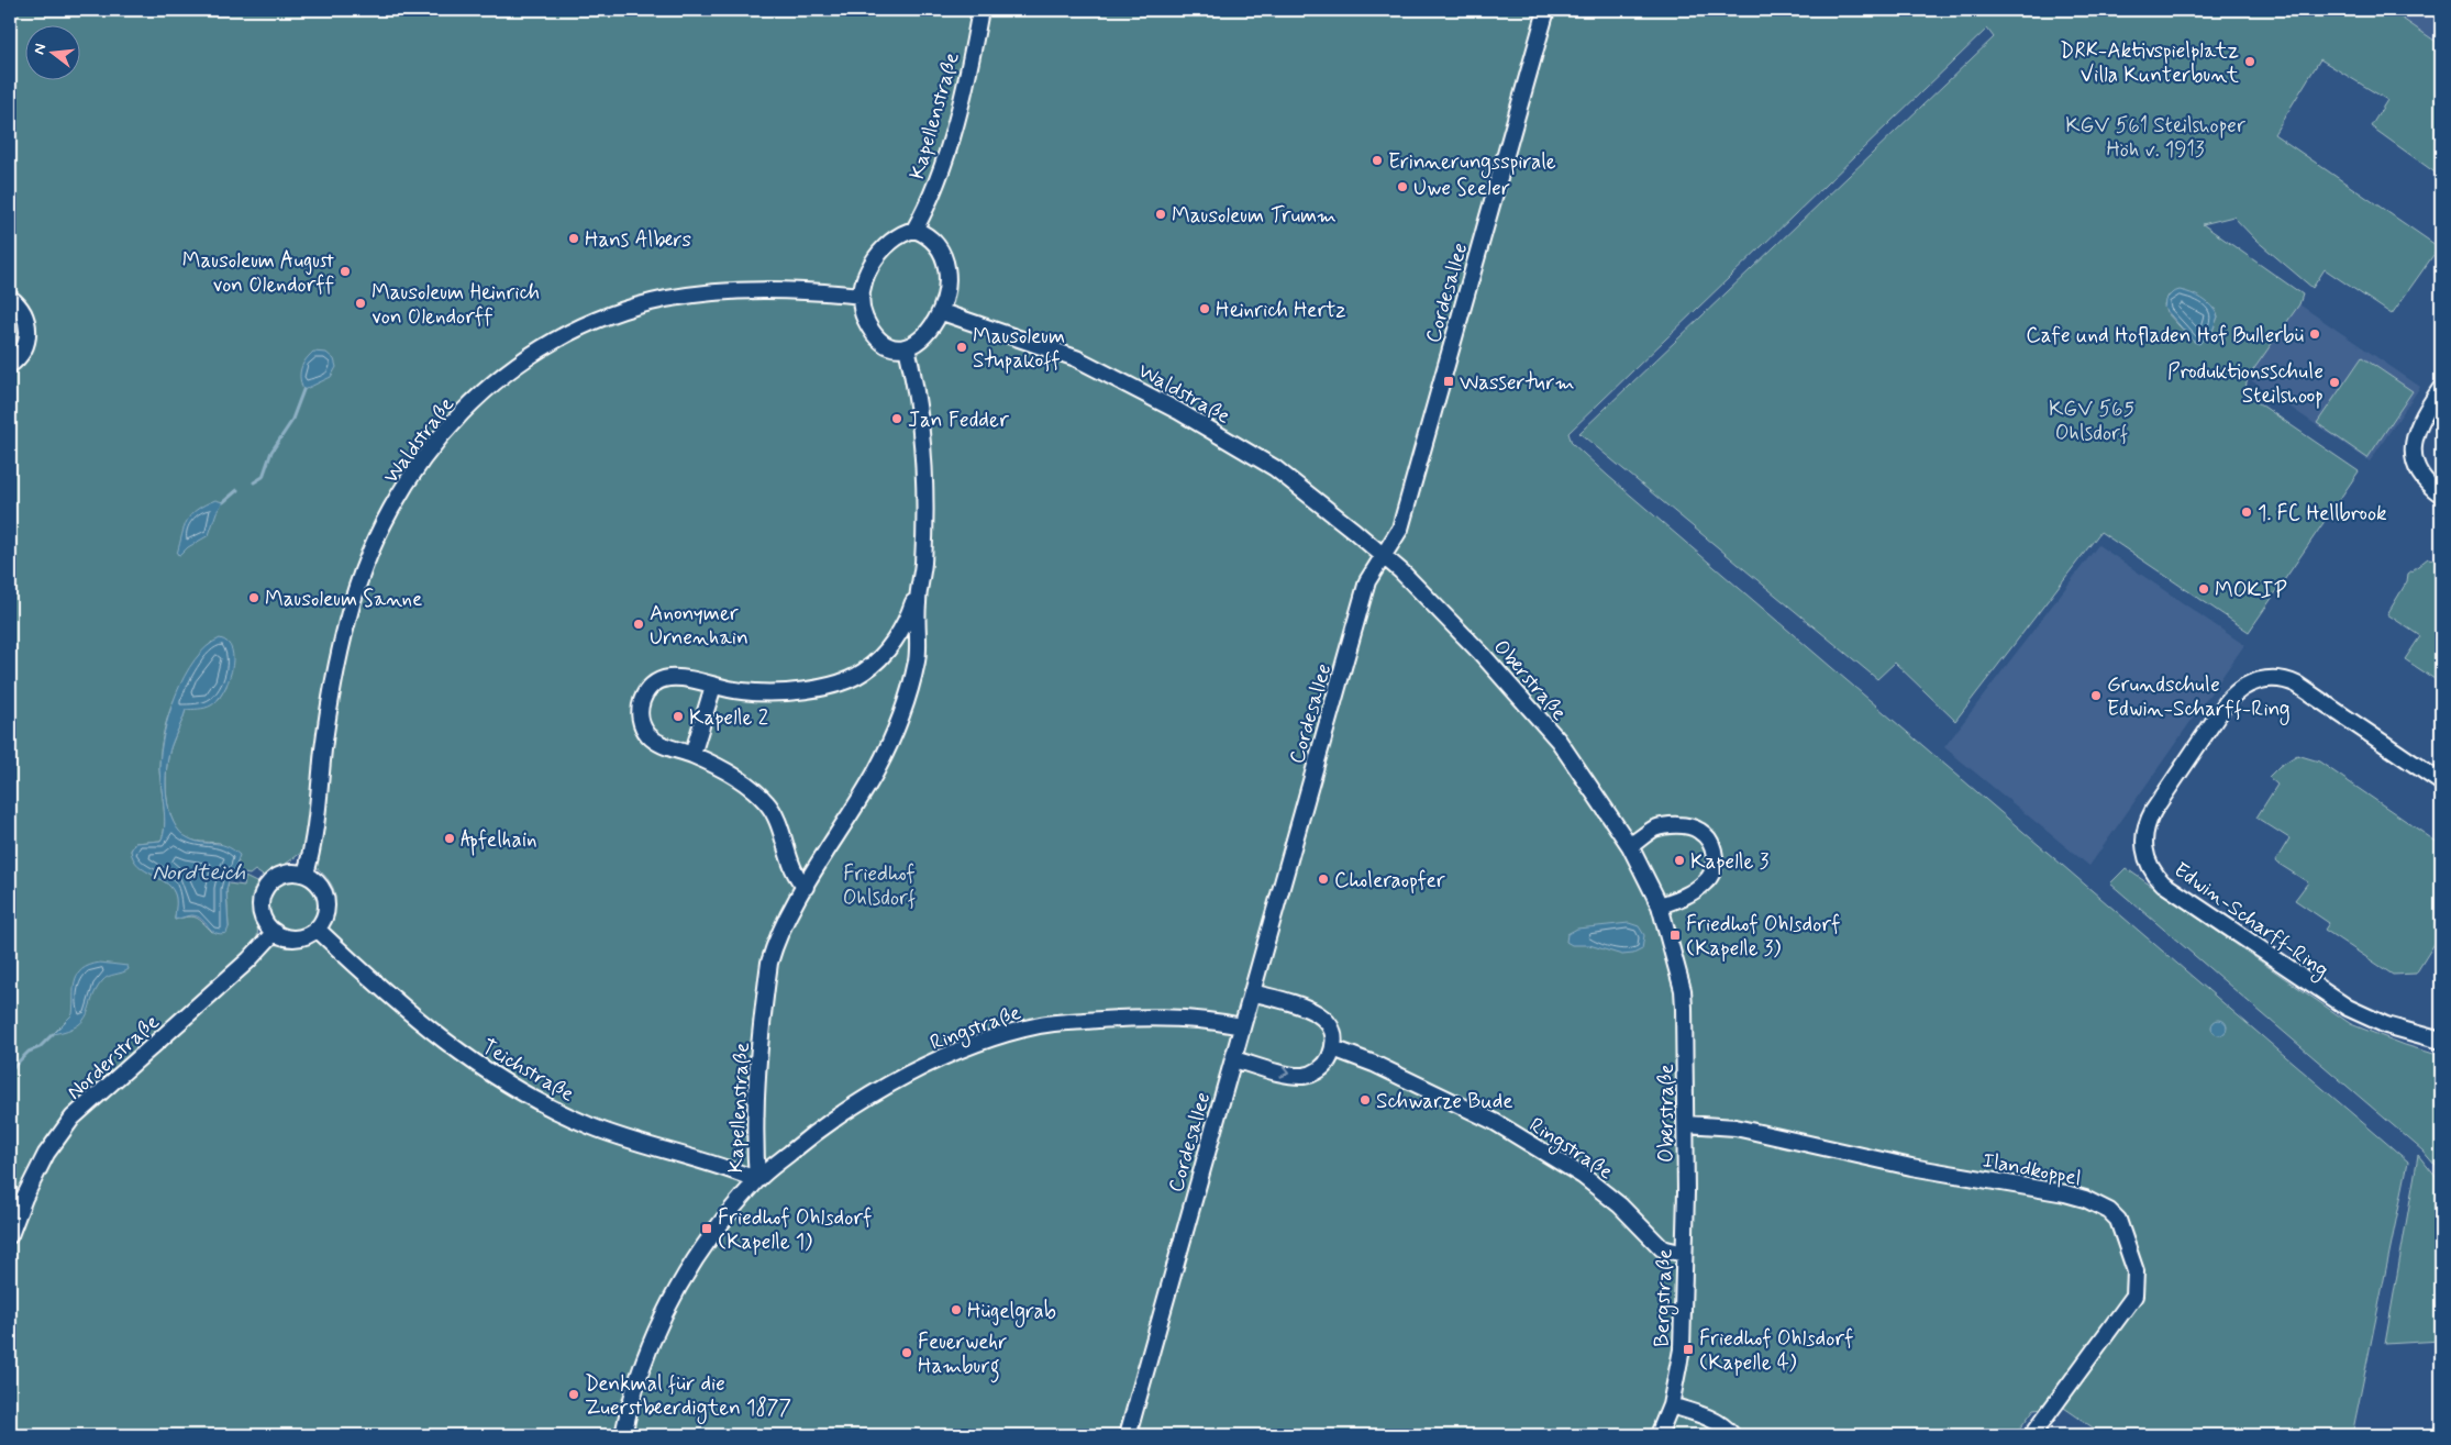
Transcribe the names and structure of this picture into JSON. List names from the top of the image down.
{
  "streets": {
    "street": [
      "Kapellenstraße",
      "Cordesallee",
      "Waldstraße",
      "Oberstraße",
      "Edwin-Scharff-Ring",
      "Ringstraße",
      "Norderstraße",
      "Teichstraße",
      "Ilandkoppel",
      "Bergstraße"
    ]
  },
  "crossings": [
    ["Kapellenstraße", "Waldstraße"],
    ["Kapellenstraße", "Ringstraße"],
    ["Kapellenstraße", "Teichstraße"],
    ["Cordesallee", "Waldstraße"],
    ["Cordesallee", "Oberstraße"],
    ["Cordesallee", "Ringstraße"],
    ["Waldstraße", "Oberstraße"],
    ["Waldstraße", "Norderstraße"],
    ["Waldstraße", "Teichstraße"],
    ["Oberstraße", "Ilandkoppel"],
    ["Oberstraße", "Bergstraße"],
    ["Ringstraße", "Teichstraße"],
    ["Ringstraße", "Bergstraße"],
    ["Norderstraße", "Teichstraße"]
  ],
  "water": ["Nordteich"],
  "parks": ["KGV 561 Steilshoper Höh v. 1913", "KGV 565 Ohlsdorf", "Friedhof Ohlsdorf"],
  "places": {
    "other": [
      "DRK-Aktivspielplatz Villa Kunterbunt",
      "Erinnerungsspirale",
      "Uwe Seeler",
      "Mausoleum Trumm",
      "Hans Albers",
      "Mausoleum August von Olendorff",
      "Mausoleum Heinrich von Olendorff",
      "Heinrich Hertz",
      "Cafe und Hofladen Hof Bullerbü",
      "Mausoleum Stupakoff",
      "Produktionsschule Steilshoop",
      "Jan Fedder",
      "1. FC Hellbrook",
      "MOKIP",
      "Mausoleum Sanne",
      "Anonymer Urnenhain",
      "Grundschule Edwin-Scharff-Ring",
      "Kapelle 2",
      "Apfelhain",
      "Kapelle 3",
      "Choleraopfer",
      "Schwarze Bude",
      "Hügelgrab",
      "Feuerwehr Hamburg",
      "Denkmal für die Zuerstbeerdigten 1877"
    ],
    "transit": [
      "Wasserturm",
      "Friedhof Ohlsdorf (Kapelle 3)",
      "Friedhof Ohlsdorf (Kapelle 1)",
      "Friedhof Ohlsdorf (Kapelle 4)"
    ]
  },
  "north": "left"
}
